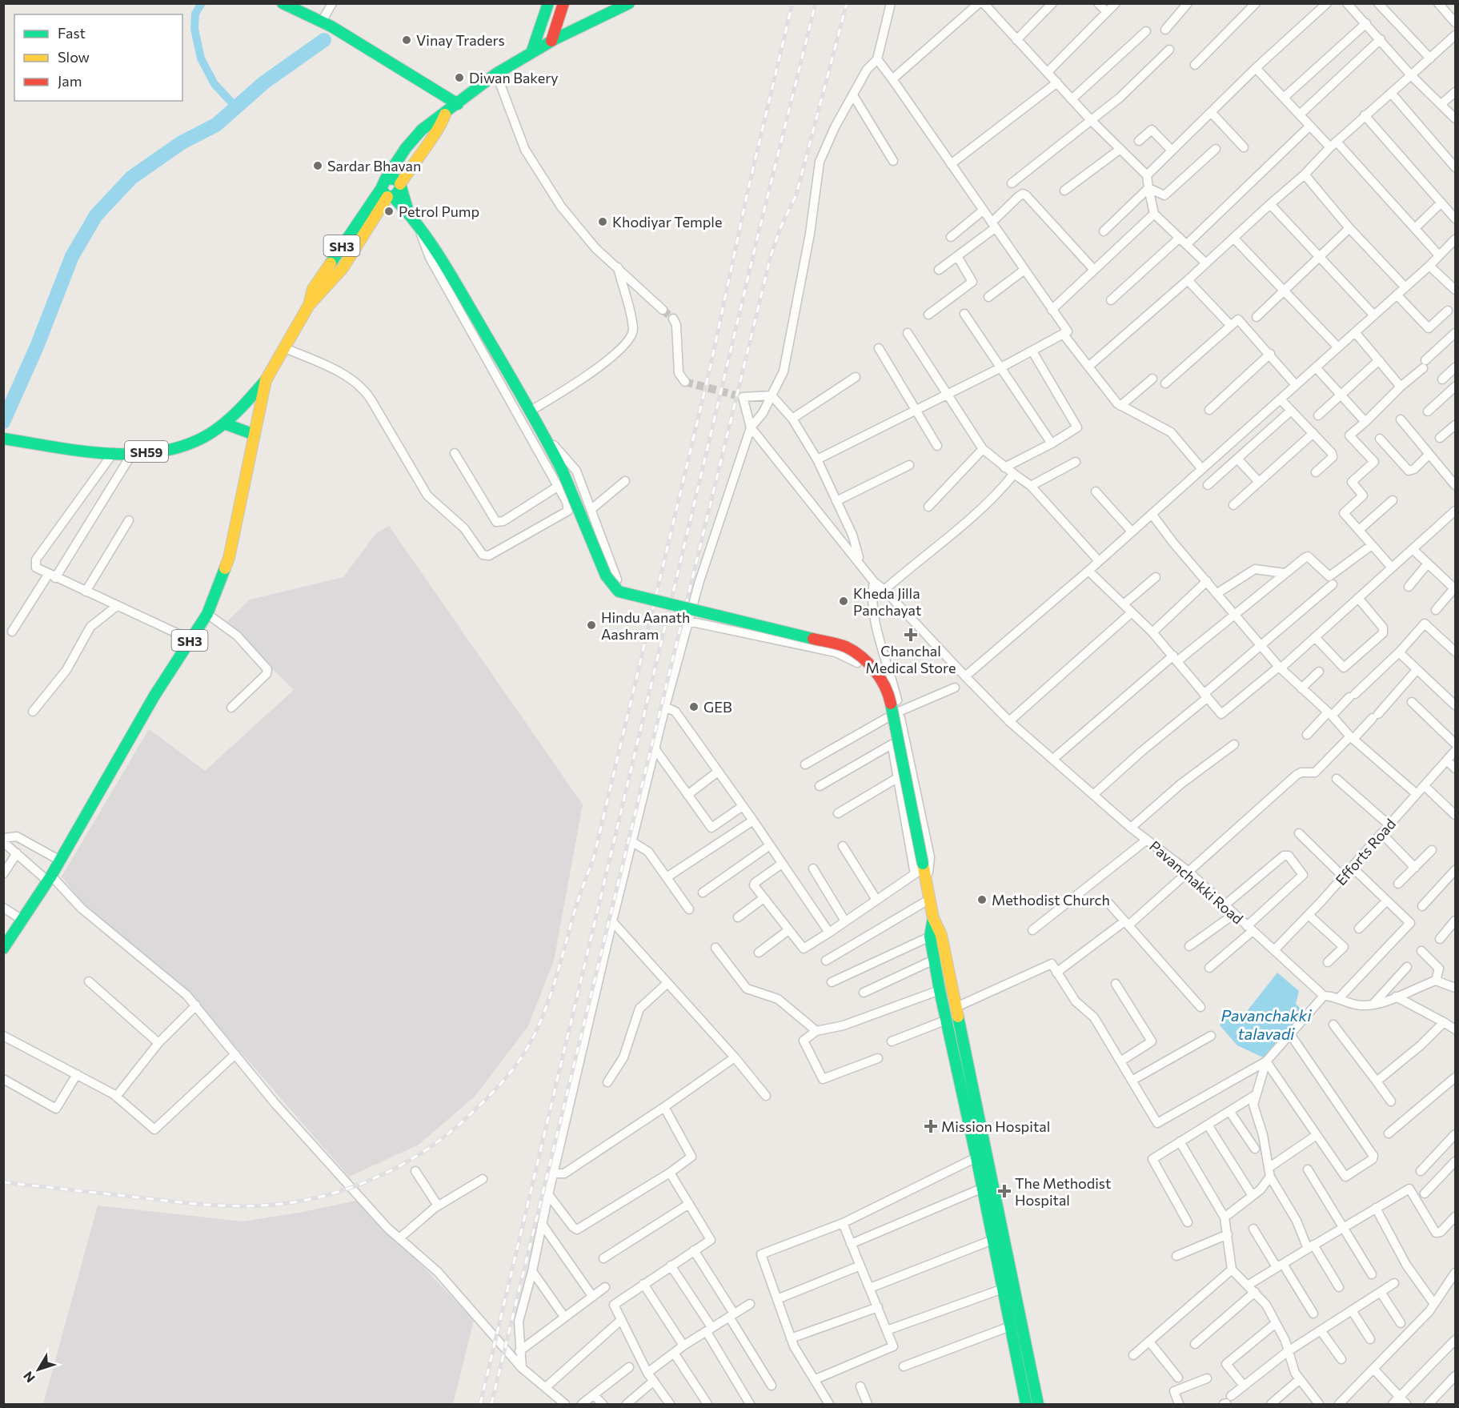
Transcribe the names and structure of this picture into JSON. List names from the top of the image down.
{
  "streets": {
    "main road": ["SH3", "SH59"],
    "street": ["Efforts Road", "Pavanchakki Road"]
  },
  "crossings": [
    ["SH3", "SH59"],
    ["Efforts Road", "Pavanchakki Road"]
  ],
  "water": ["Pavanchakki talavadi"],
  "places": {
    "other": [
      "Vinay Traders",
      "Diwan Bakery",
      "Sardar Bhavan",
      "Petrol Pump",
      "Khodiyar Temple",
      "Kheda Jilla Panchayat",
      "Hindu Aanath Aashram",
      "GEB",
      "Methodist Church"
    ],
    "health": ["Chanchal Medical Store", "Mission Hospital", "The Methodist Hospital"]
  },
  "legend": ["Fast", "Slow", "Jam"],
  "north": "bottom left"
}
